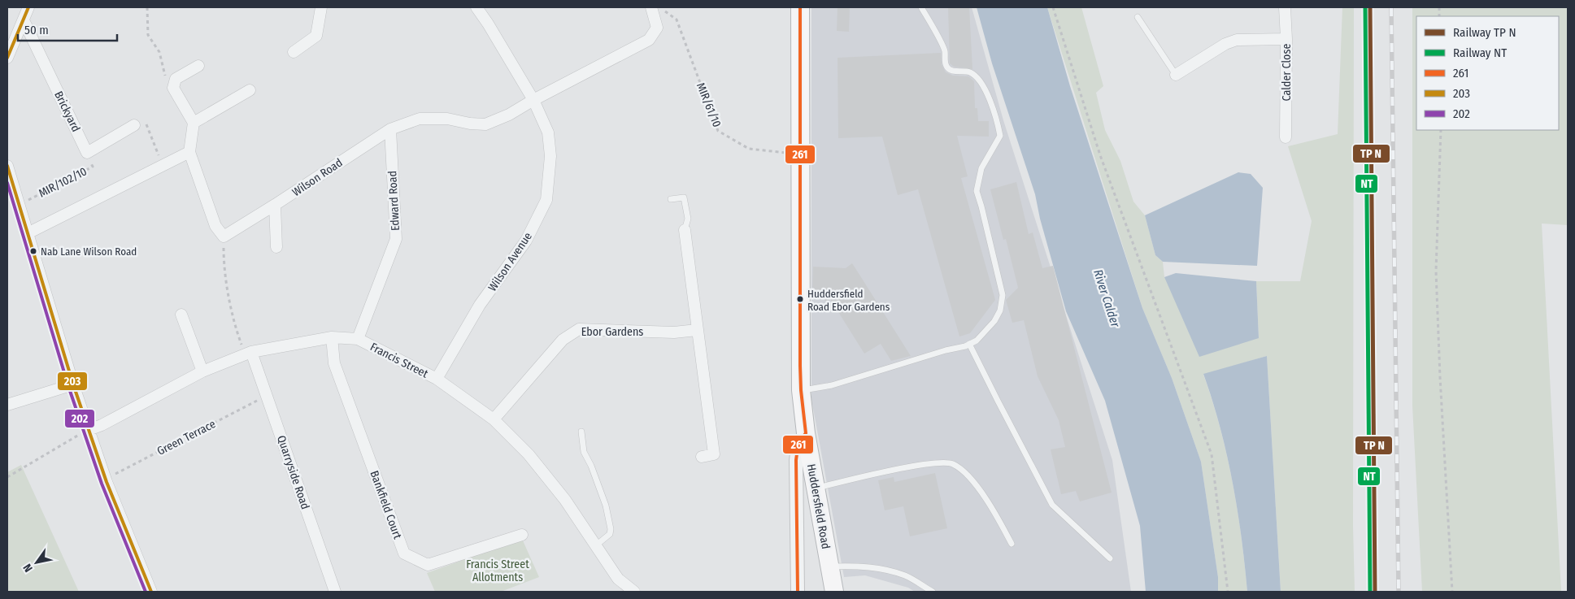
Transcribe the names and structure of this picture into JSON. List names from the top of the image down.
{
  "streets": {
    "highway": ["Huddersfield Road"],
    "street": [
      "Calder Close",
      "Brickyard",
      "Wilson Road",
      "Edward Road",
      "Wilson Avenue",
      "Ebor Gardens",
      "Francis Street",
      "Quarryside Road",
      "Bankfield Court"
    ],
    "path": ["MIR/61/10", "MIR/102/10", "Green Terrace"]
  },
  "crossings": [
    ["MIR/61/10", "Huddersfield Road"],
    ["Brickyard", "MIR/102/10"],
    ["Wilson Road", "Edward Road"],
    ["Wilson Road", "Wilson Avenue"],
    ["Edward Road", "Francis Street"],
    ["Wilson Avenue", "Francis Street"],
    ["Ebor Gardens", "Francis Street"],
    ["Francis Street", "Quarryside Road"],
    ["Francis Street", "Bankfield Court"],
    ["Green Terrace", "Quarryside Road"]
  ],
  "water": ["River Calder"],
  "parks": ["Francis Street Allotments"],
  "places": ["Nab Lane Wilson Road", "Huddersfield Road Ebor Gardens"],
  "lines": [
    "rail line NT",
    "transit line 261",
    "transit line 203",
    "transit line 202"
  ],
  "legend": [
    "Railway TP N",
    "Railway NT",
    "261",
    "203",
    "202"
  ],
  "scale_bar": "50 m",
  "north": "bottom left"
}
